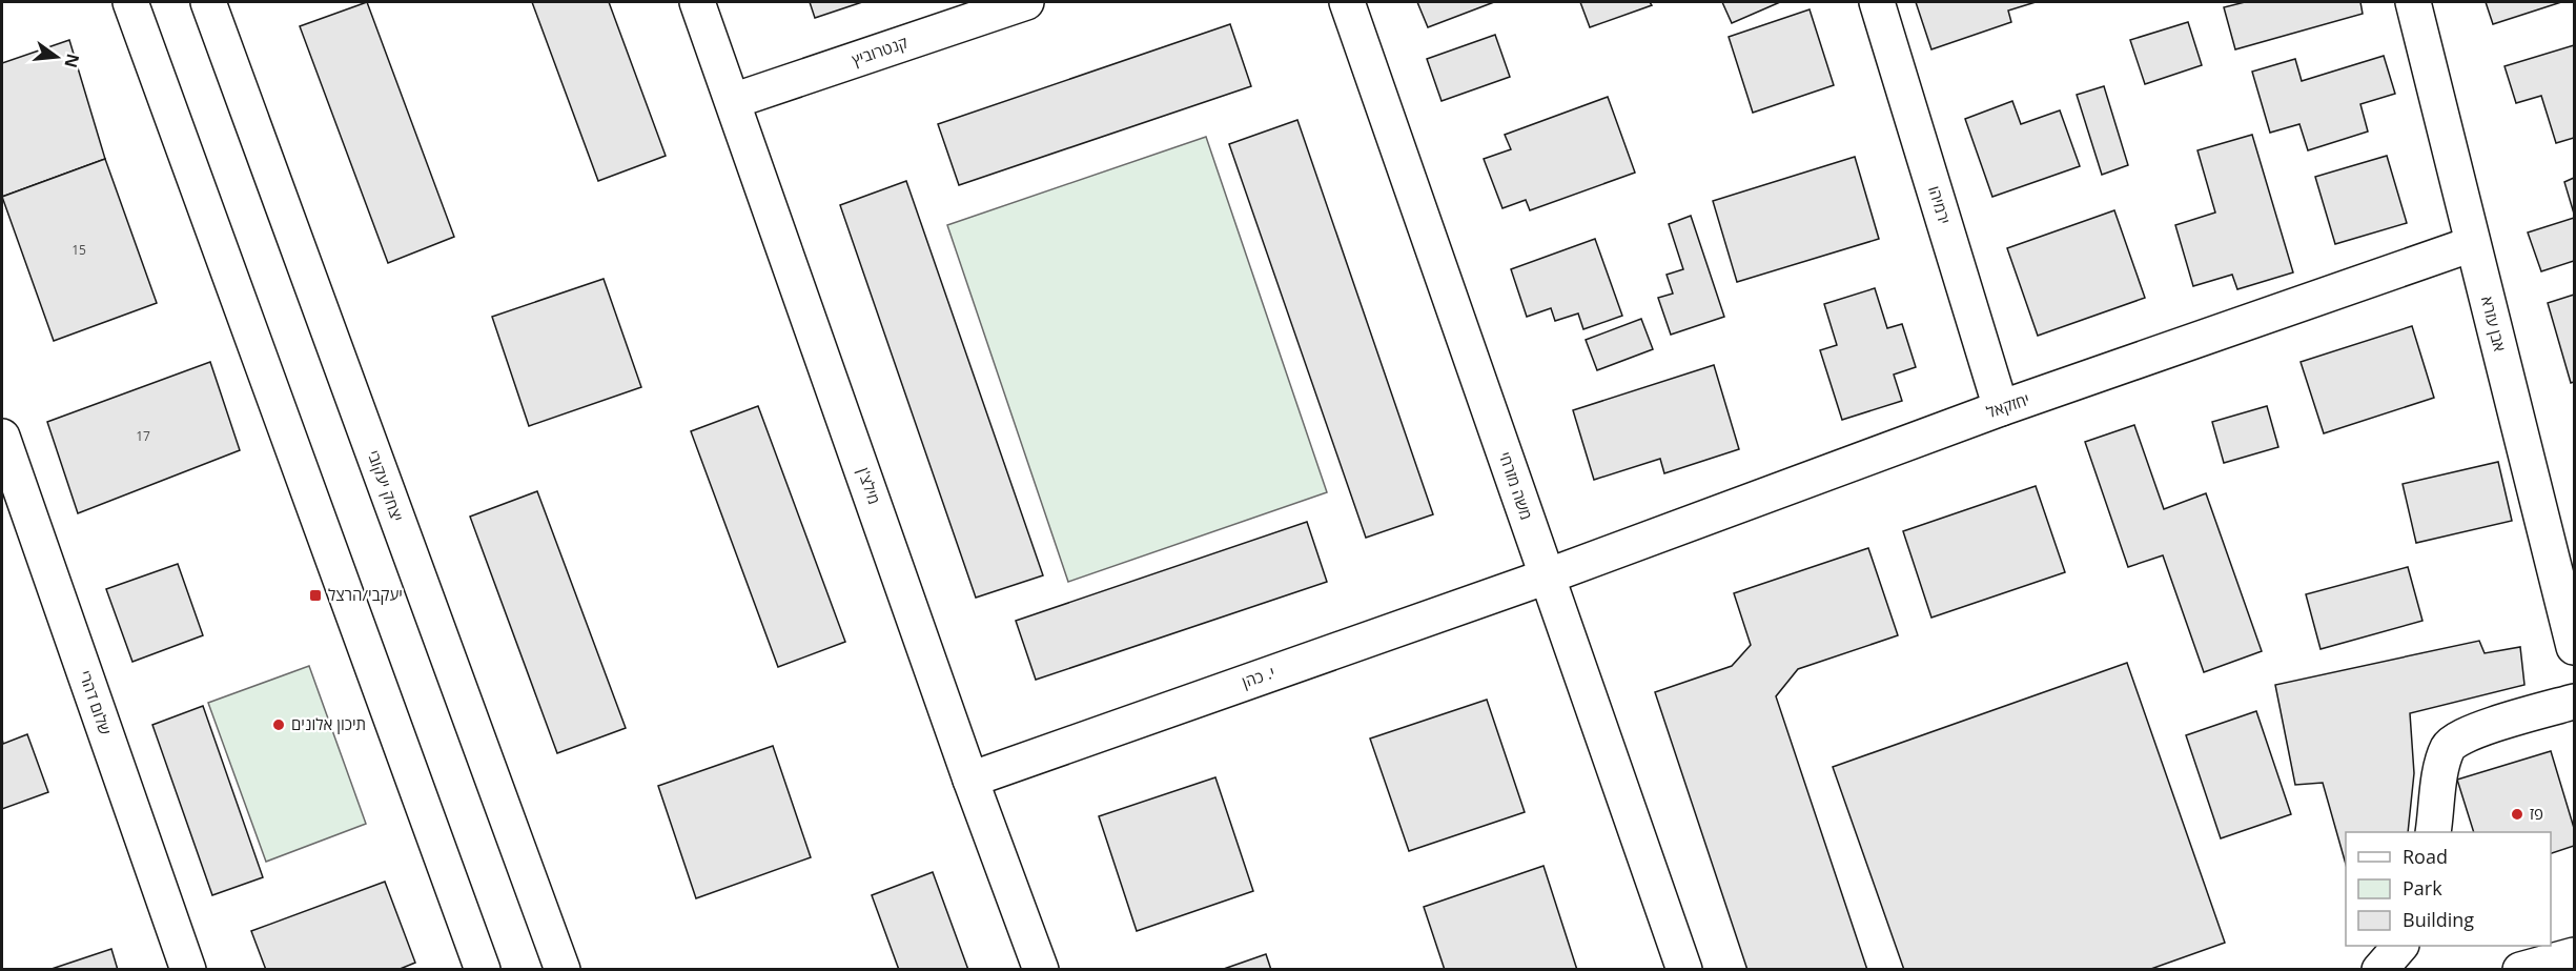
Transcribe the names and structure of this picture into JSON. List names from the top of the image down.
{
  "streets": {
    "street": [
      "קנטרוביץ",
      "ירמיהו",
      "אבן עזרא",
      "יחזקאל",
      "יצחק יעקובי",
      "מילצ'ן",
      "משה מזרחי",
      "י. כהן",
      "שלום דהרי"
    ]
  },
  "crossings": [
    ["קנטרוביץ", "מילצ'ן"],
    ["ירמיהו", "יחזקאל"],
    ["אבן עזרא", "יחזקאל"],
    ["יחזקאל", "משה מזרחי"],
    ["יחזקאל", "י. כהן"],
    ["מילצ'ן", "י. כהן"],
    ["משה מזרחי", "י. כהן"]
  ],
  "places": {
    "transit": ["יעקבי/הרצל"],
    "other": ["תיכון אלונים", "פז"]
  },
  "house_numbers": ["15", "17"],
  "legend": ["Road", "Park", "Building"],
  "north": "right"
}
